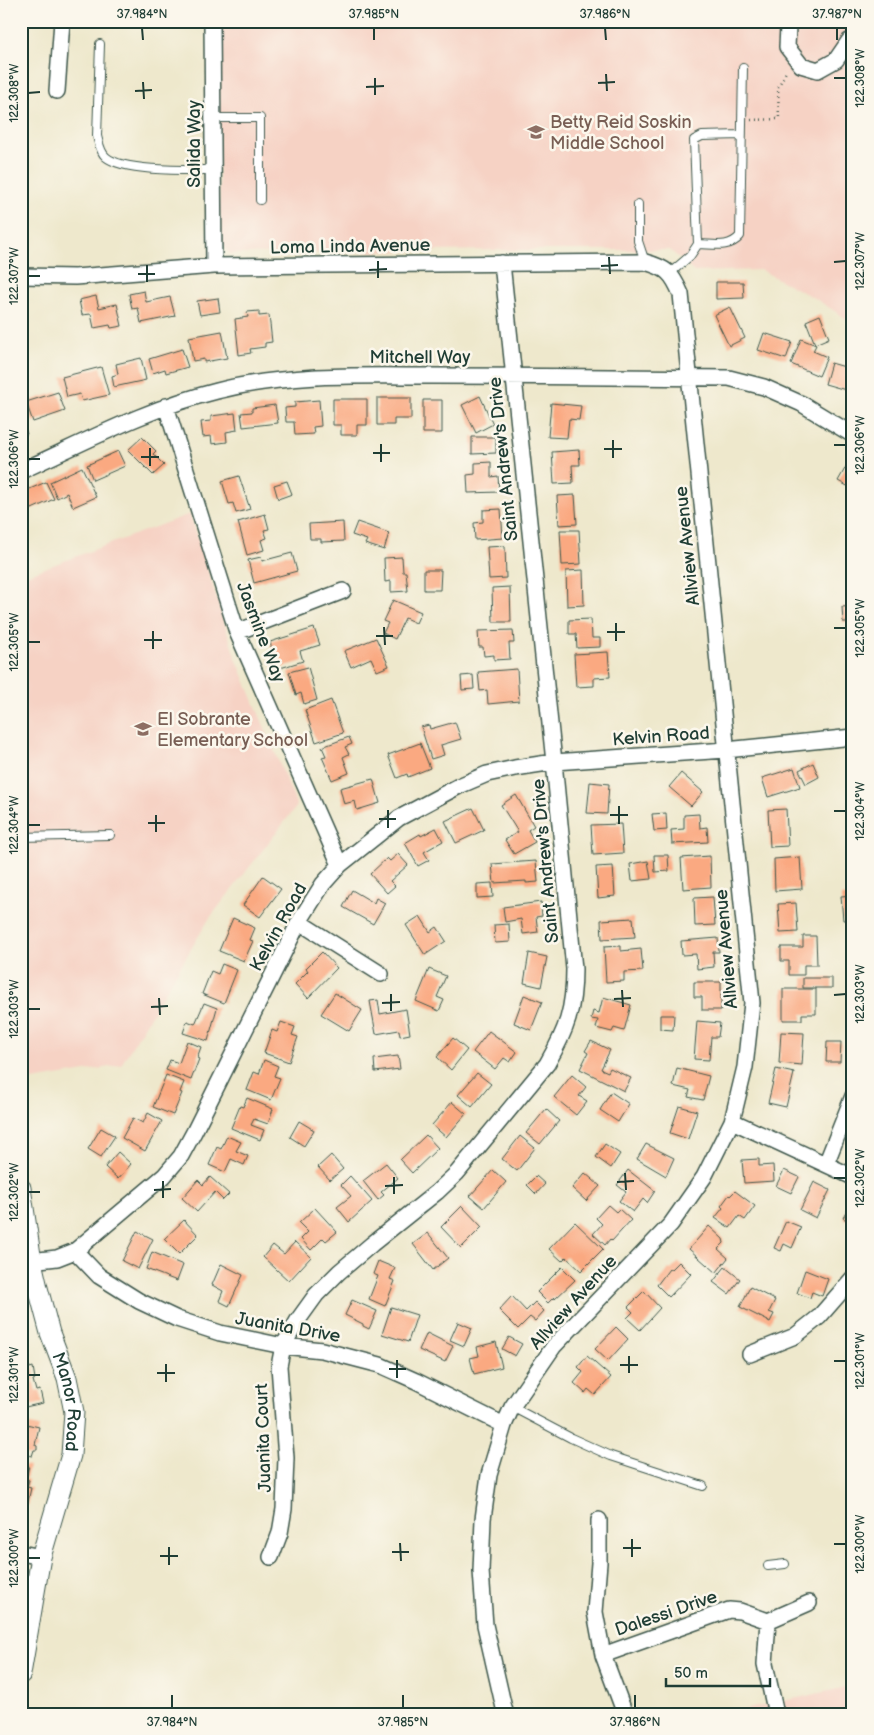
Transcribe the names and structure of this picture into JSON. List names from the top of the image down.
{
  "streets": {
    "street": [
      "Salida Way",
      "Loma Linda Avenue",
      "Mitchell Way",
      "Saint Andrew's Drive",
      "Allview Avenue",
      "Jasmine Way",
      "Kelvin Road",
      "Juanita Drive",
      "Manor Road",
      "Juanita Court",
      "Dalessi Drive"
    ]
  },
  "crossings": [
    ["Salida Way", "Loma Linda Avenue"],
    ["Loma Linda Avenue", "Saint Andrew's Drive"],
    ["Loma Linda Avenue", "Allview Avenue"],
    ["Mitchell Way", "Saint Andrew's Drive"],
    ["Mitchell Way", "Allview Avenue"],
    ["Mitchell Way", "Jasmine Way"],
    ["Saint Andrew's Drive", "Kelvin Road"],
    ["Saint Andrew's Drive", "Juanita Drive"],
    ["Saint Andrew's Drive", "Juanita Court"],
    ["Allview Avenue", "Kelvin Road"],
    ["Allview Avenue", "Juanita Drive"],
    ["Jasmine Way", "Kelvin Road"],
    ["Kelvin Road", "Juanita Drive"],
    ["Kelvin Road", "Manor Road"],
    ["Juanita Drive", "Juanita Court"]
  ],
  "places": {
    "school or university": ["Betty Reid Soskin Middle School", "El Sobrante Elementary School"]
  },
  "scale_bar": "50 m",
  "coordinates": [
    "37.984°N",
    "37.985°N",
    "37.986°N",
    "37.987°N",
    "122.308°W",
    "122.307°W",
    "122.306°W",
    "122.305°W",
    "122.304°W",
    "122.303°W",
    "122.302°W",
    "122.301°W",
    "122.300°W"
  ]
}
